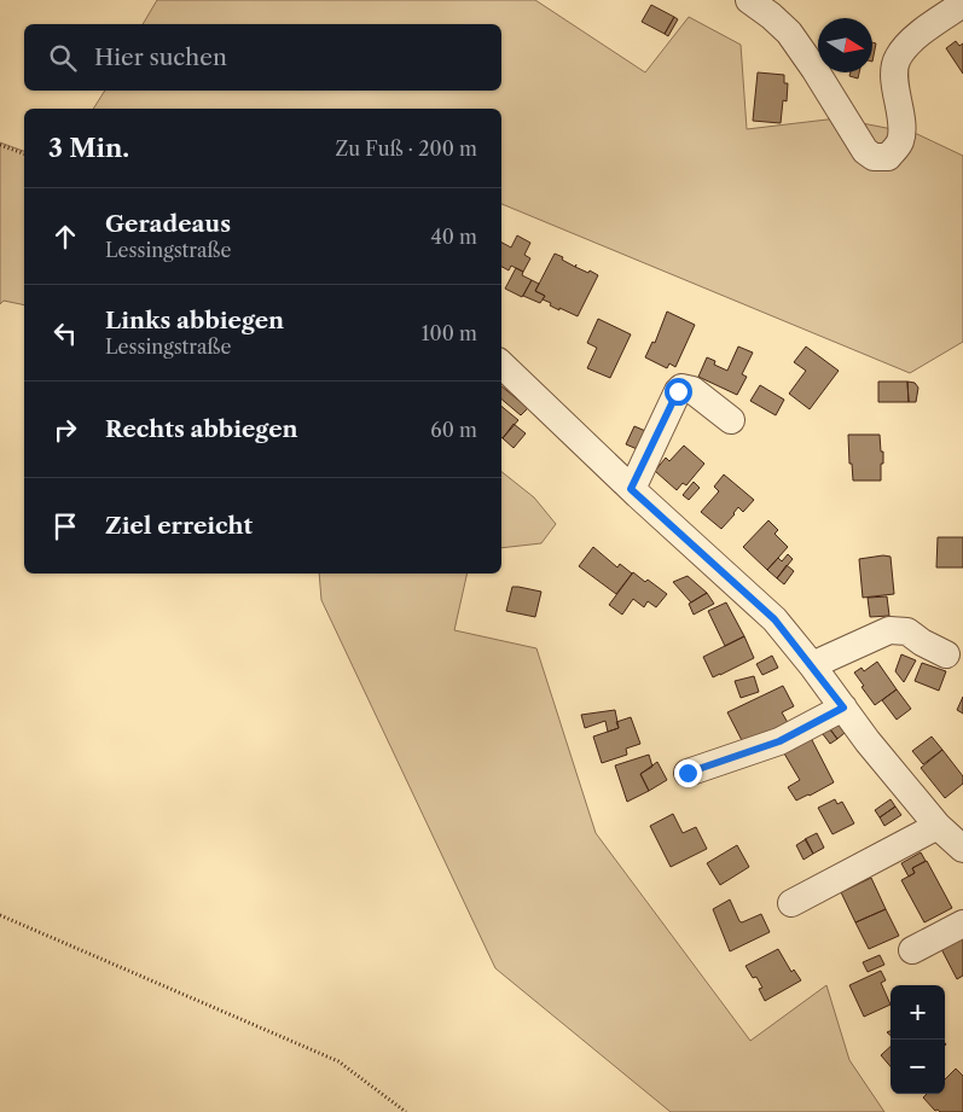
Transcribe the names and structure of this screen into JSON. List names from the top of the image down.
{
  "north": "right",
  "page": {
    "search": "Hier suchen",
    "heading": ["3 Min.", "Zu Fuß · 200 m"],
    "list": [
      ["Geradeaus", "Lessingstraße", "40 m"],
      ["Links abbiegen", "Lessingstraße", "100 m"],
      ["Rechts abbiegen", "60 m"],
      "Ziel erreicht"
    ],
    "map_buttons": ["+", "−"]
  }
}
